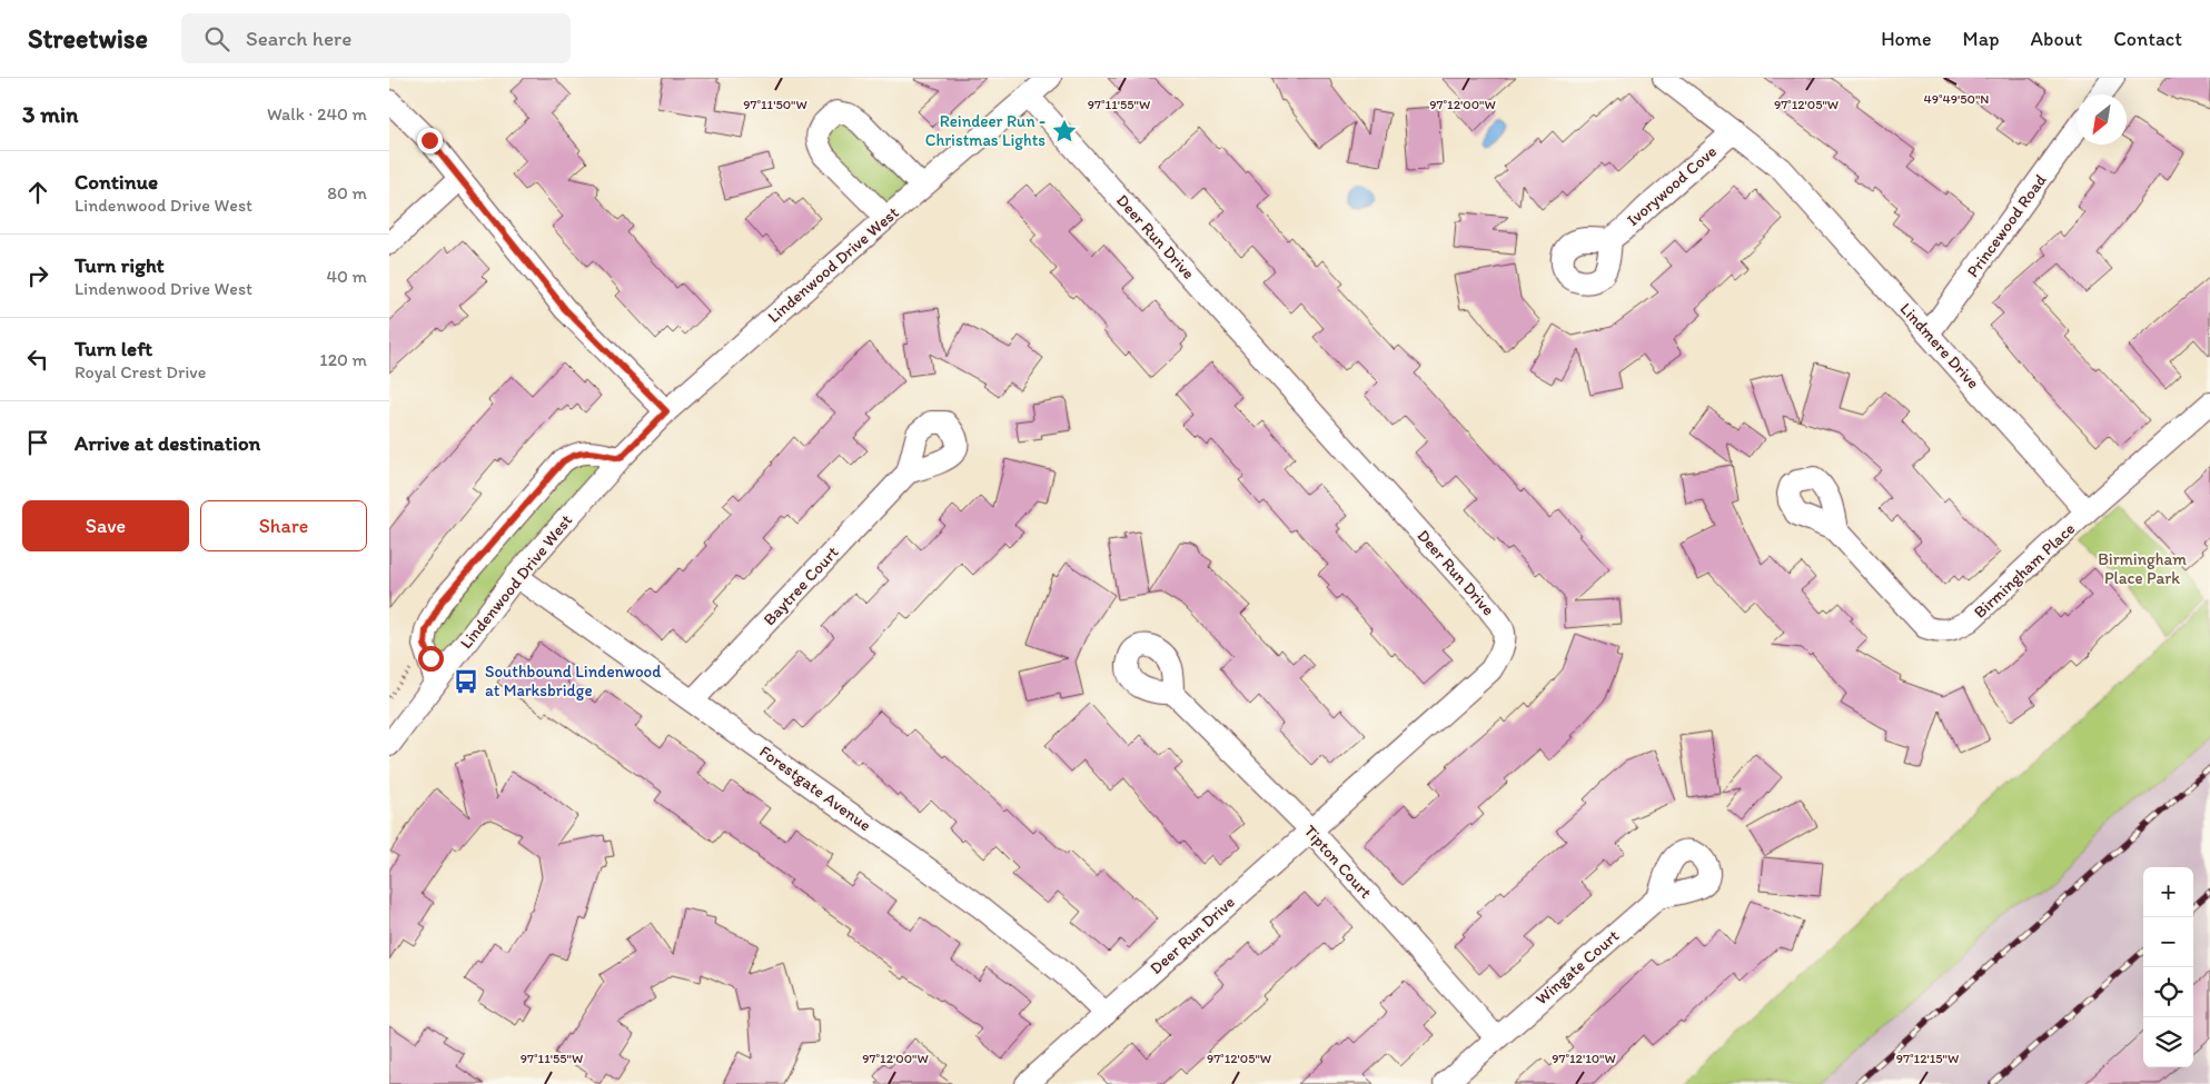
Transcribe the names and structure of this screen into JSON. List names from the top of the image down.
{
  "streets": {
    "street": [
      "Ivorywood Cove",
      "Princewood Road",
      "Deer Run Drive",
      "Lindenwood Drive West",
      "Lindmere Drive",
      "Birmingham Place",
      "Baytree Court",
      "Forestgate Avenue",
      "Tipton Court",
      "Wingate Court"
    ]
  },
  "crossings": [
    ["Ivorywood Cove", "Lindmere Drive"],
    ["Princewood Road", "Lindmere Drive"],
    ["Deer Run Drive", "Lindenwood Drive West"],
    ["Deer Run Drive", "Forestgate Avenue"],
    ["Deer Run Drive", "Tipton Court"],
    ["Lindenwood Drive West", "Forestgate Avenue"],
    ["Lindmere Drive", "Birmingham Place"],
    ["Baytree Court", "Forestgate Avenue"],
    ["Tipton Court", "Wingate Court"]
  ],
  "parks": ["Birmingham Place Park"],
  "places": {
    "place": ["Reindeer Run - Christmas Lights"],
    "bus stop": ["Southbound Lindenwood at Marksbridge"]
  },
  "north": "bottom left",
  "page": {
    "header": "Streetwise",
    "search": "Search here",
    "nav": [
      "Home",
      "Map",
      "About",
      "Contact"
    ],
    "heading": ["3 min", "Walk · 240 m"],
    "list": [
      ["Continue", "Lindenwood Drive West", "80 m"],
      ["Turn right", "Lindenwood Drive West", "40 m"],
      ["Turn left", "Royal Crest Drive", "120 m"],
      "Arrive at destination"
    ],
    "buttons": ["Save", "Share"],
    "map_buttons": ["+", "−"]
  },
  "coordinates": [
    "49°49'50\"N",
    "97°11'55\"W",
    "97°12'00\"W",
    "97°12'05\"W",
    "97°11'50\"W",
    "97°12'10\"W",
    "97°12'15\"W"
  ]
}
